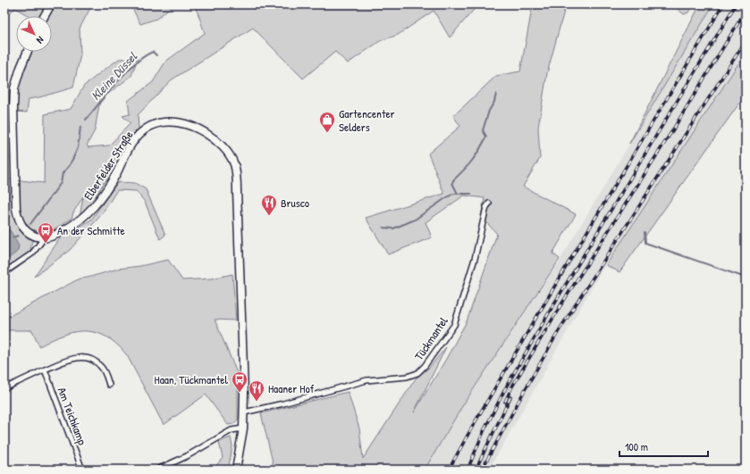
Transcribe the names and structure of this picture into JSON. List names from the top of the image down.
{
  "streets": {
    "main road": ["Elberfelder Straße"],
    "street": ["Tückmantel", "Am Teichkamp"]
  },
  "crossings": [
    ["Elberfelder Straße", "Tückmantel"]
  ],
  "water": ["Kleine Düssel"],
  "places": {
    "shop": ["Gartencenter Selders"],
    "restaurant": ["Brusco", "Haaner Hof"],
    "bus stop": ["An der Schmitte", "Haan, Tückmantel"]
  },
  "scale_bar": "100 m",
  "north": "bottom right"
}
